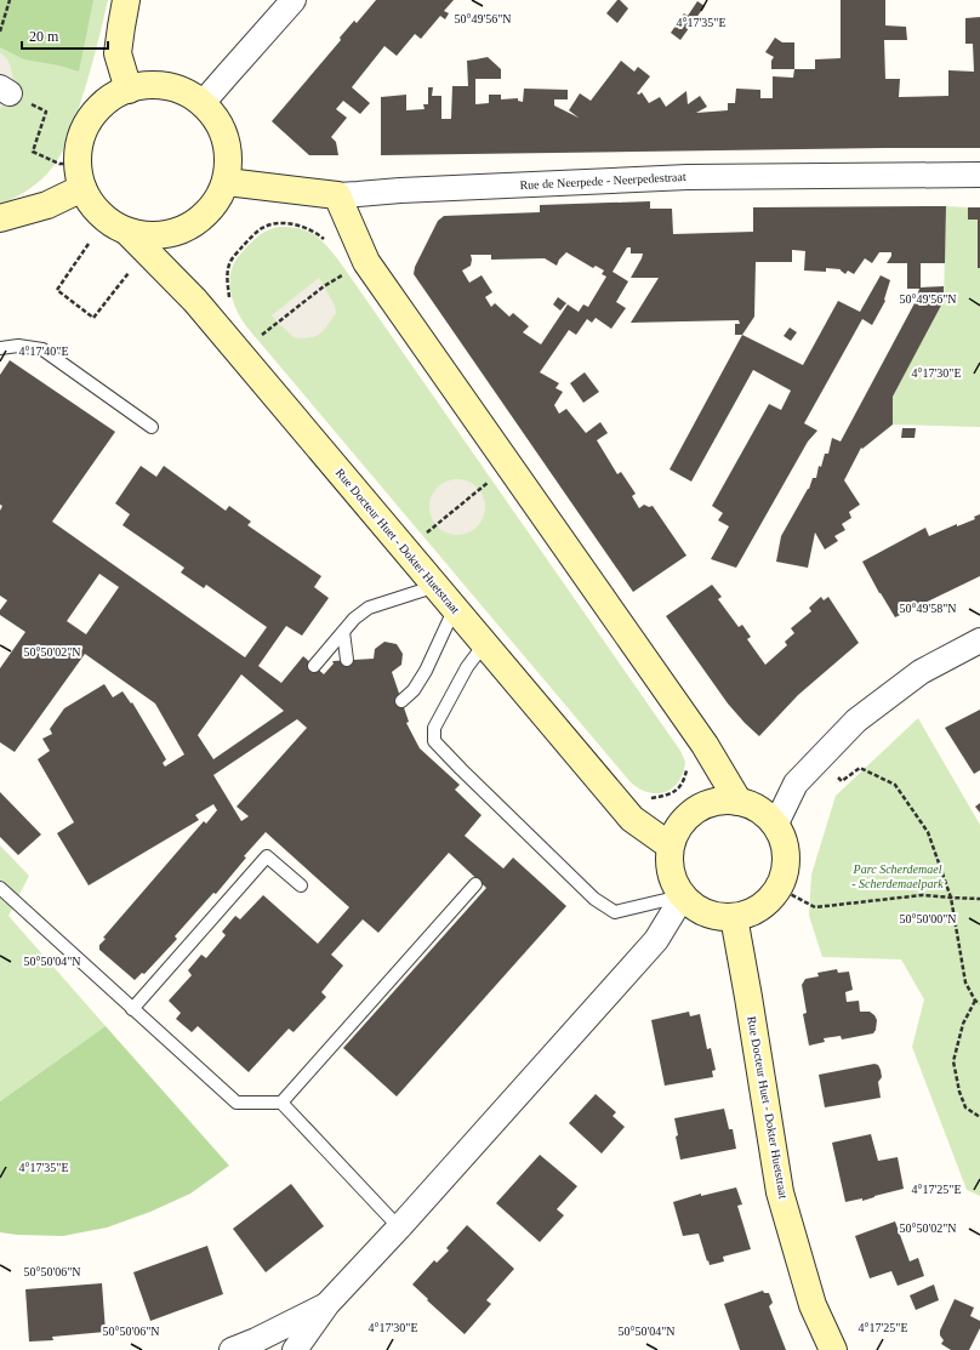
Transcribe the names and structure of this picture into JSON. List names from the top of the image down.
{
  "streets": {
    "street": ["Rue de Neerpede - Neerpedestraat", "Rue Docteur Huet - Dokter Huetstraat"]
  },
  "crossings": [
    ["Rue de Neerpede - Neerpedestraat", "Rue Docteur Huet - Dokter Huetstraat"]
  ],
  "parks": ["Parc Scherdemael - Scherdemaelpark"],
  "scale_bar": "20 m",
  "coordinates": [
    "50°49'56\"N",
    "4°17'35\"E",
    "4°17'40\"E",
    "4°17'30\"E",
    "50°49'58\"N",
    "50°50'02\"N",
    "50°50'00\"N",
    "50°50'04\"N",
    "4°17'25\"E",
    "50°50'06\"N"
  ]
}
